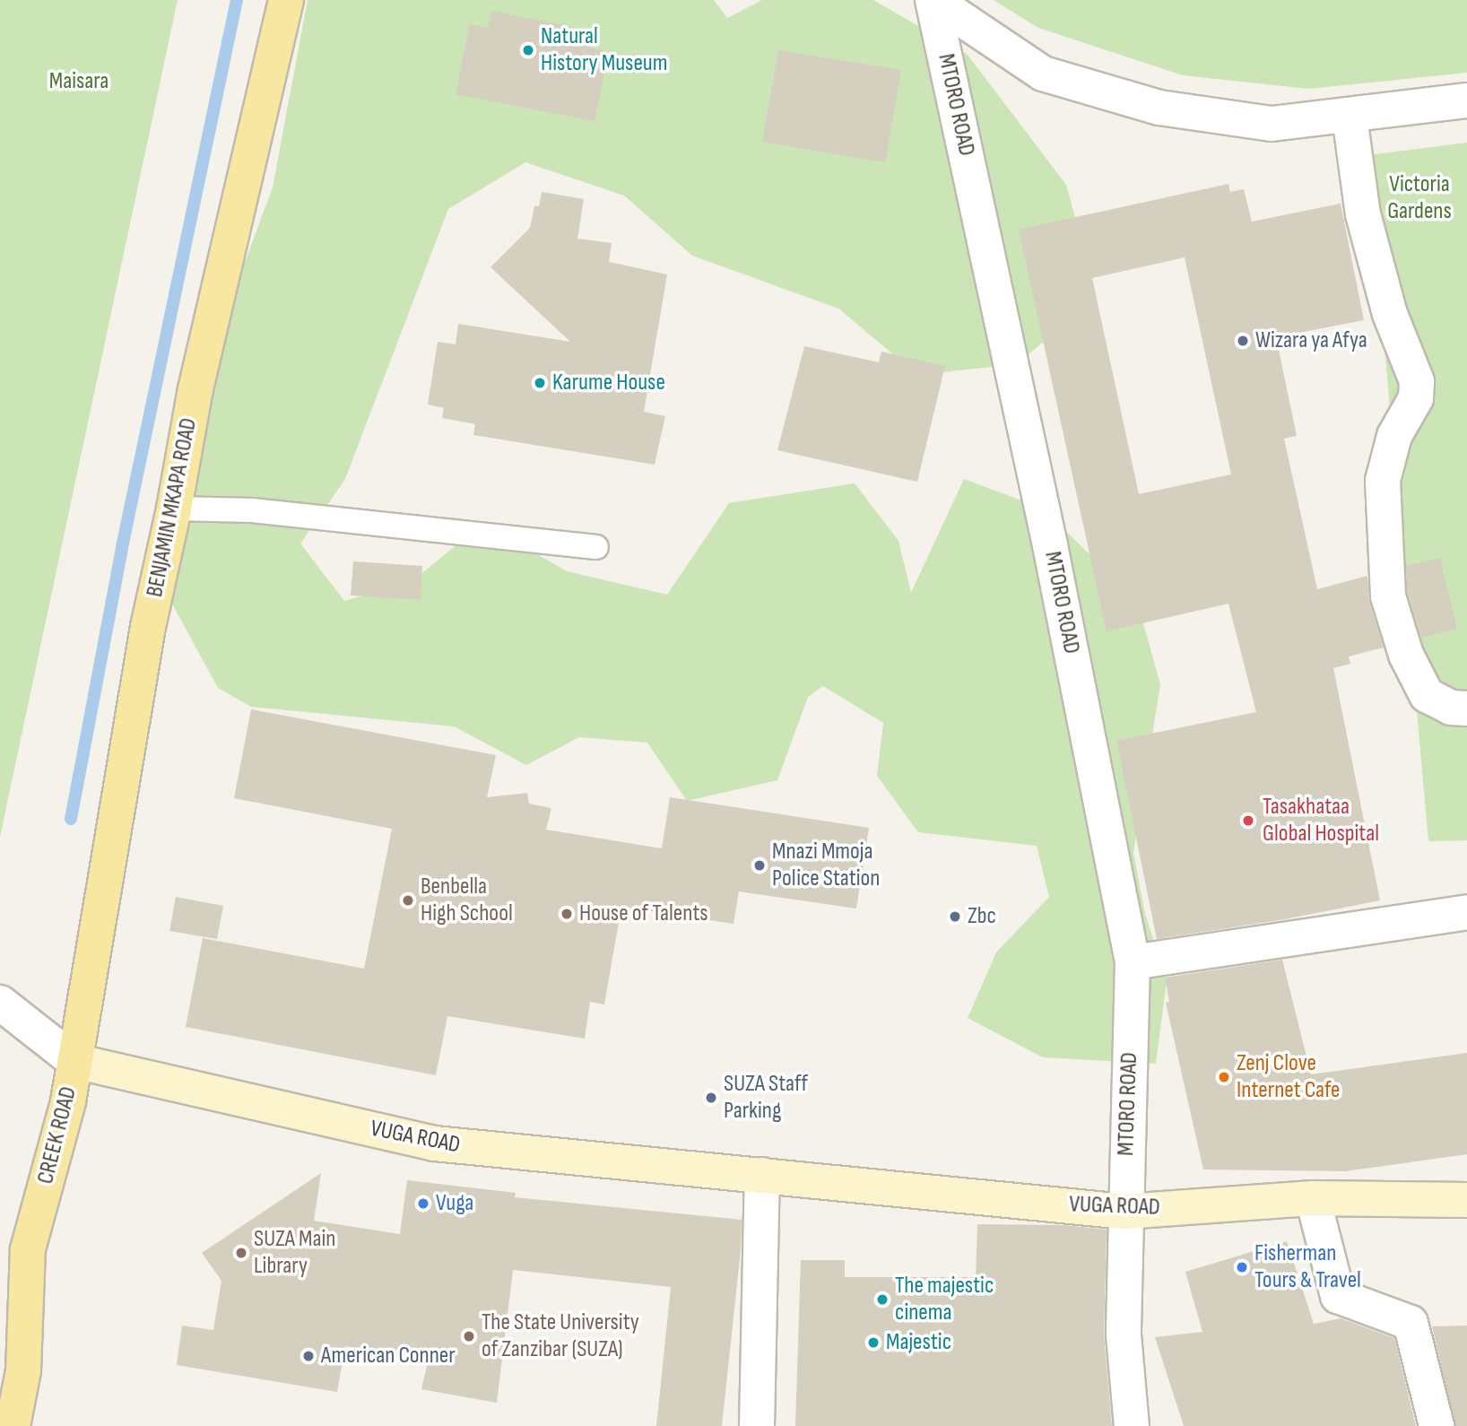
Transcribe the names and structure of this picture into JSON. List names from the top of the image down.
{
  "streets": {
    "main road": ["BENJAMIN MKAPA ROAD", "CREEK ROAD", "VUGA ROAD"],
    "street": ["MTORO ROAD"]
  },
  "crossings": [
    ["MTORO ROAD", "VUGA ROAD"],
    ["BENJAMIN MKAPA ROAD", "CREEK ROAD"],
    ["CREEK ROAD", "VUGA ROAD"]
  ],
  "parks": ["Maisara", "Victoria Gardens"],
  "places": [
    "Natural History Museum",
    "Wizara ya Afya",
    "Karume House",
    "Tasakhataa Global Hospital",
    "Mnazi Mmoja Police Station",
    "Benbella High School",
    "House of Talents",
    "Zbc",
    "Zenj Clove Internet Cafe",
    "SUZA Staff Parking",
    "Vuga",
    "SUZA Main Library",
    "Fisherman Tours & Travel",
    "The majestic cinema",
    "The State University of Zanzibar (SUZA)",
    "Majestic",
    "American Conner"
  ]
}
